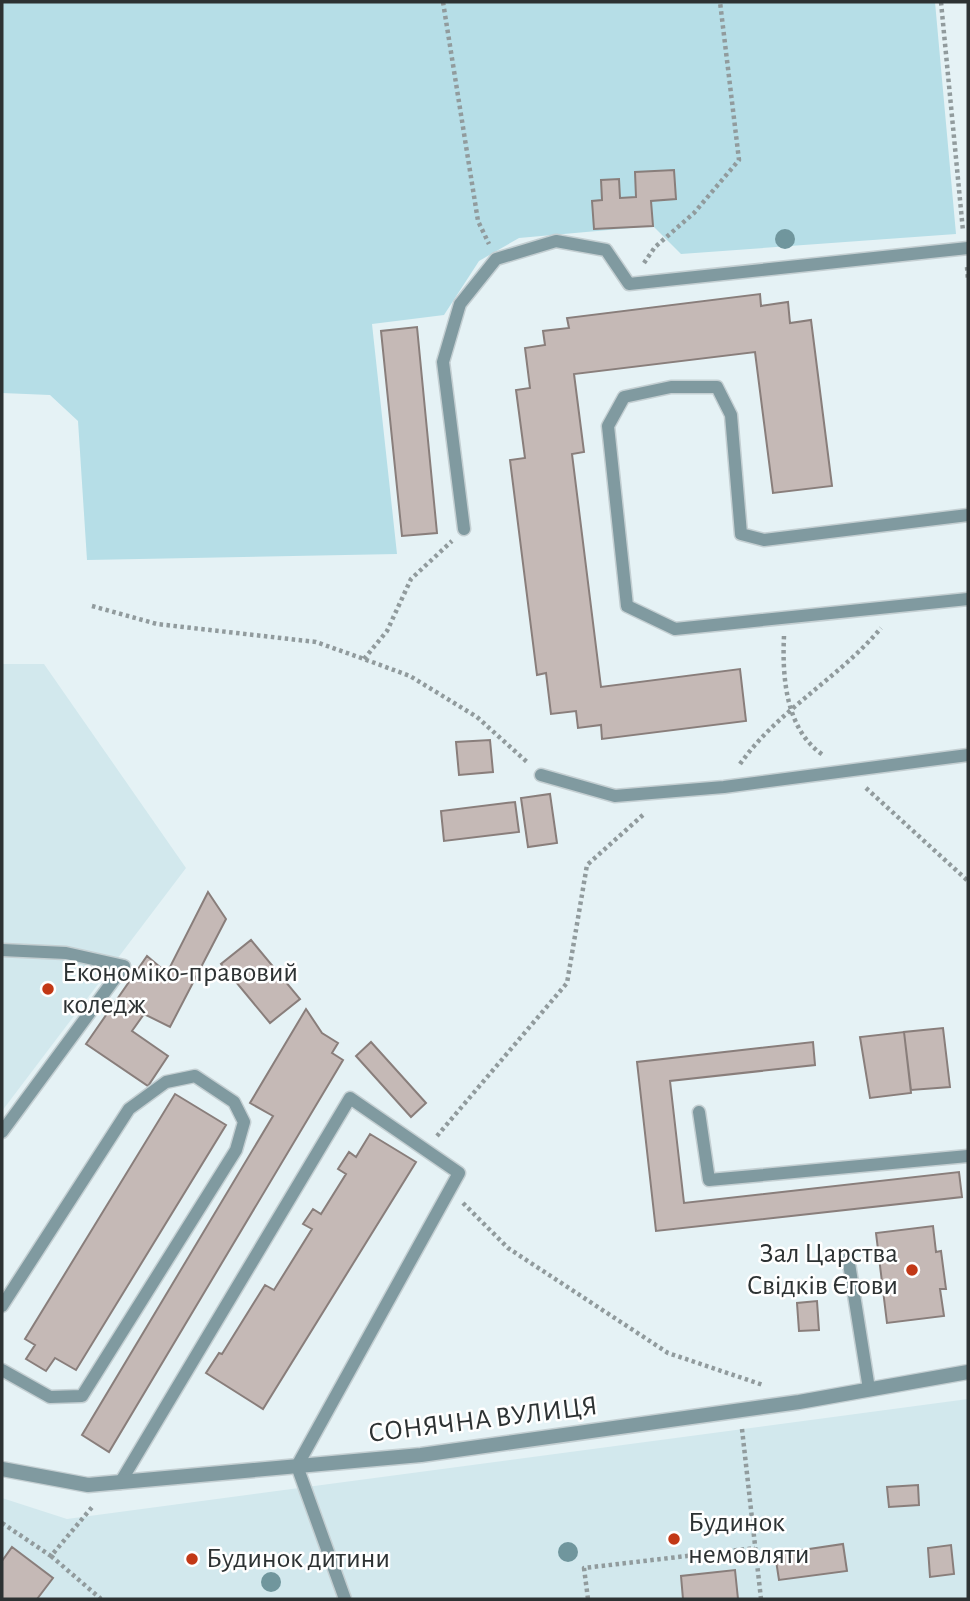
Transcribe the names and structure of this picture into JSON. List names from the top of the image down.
{
  "streets": {
    "street": ["СОНЯЧНА ВУЛИЦЯ"]
  },
  "places": [
    "Економіко-правовий коледж",
    "Зал Царства Свідків Єгови",
    "Будинок немовляти",
    "Будинок дитини"
  ]
}
